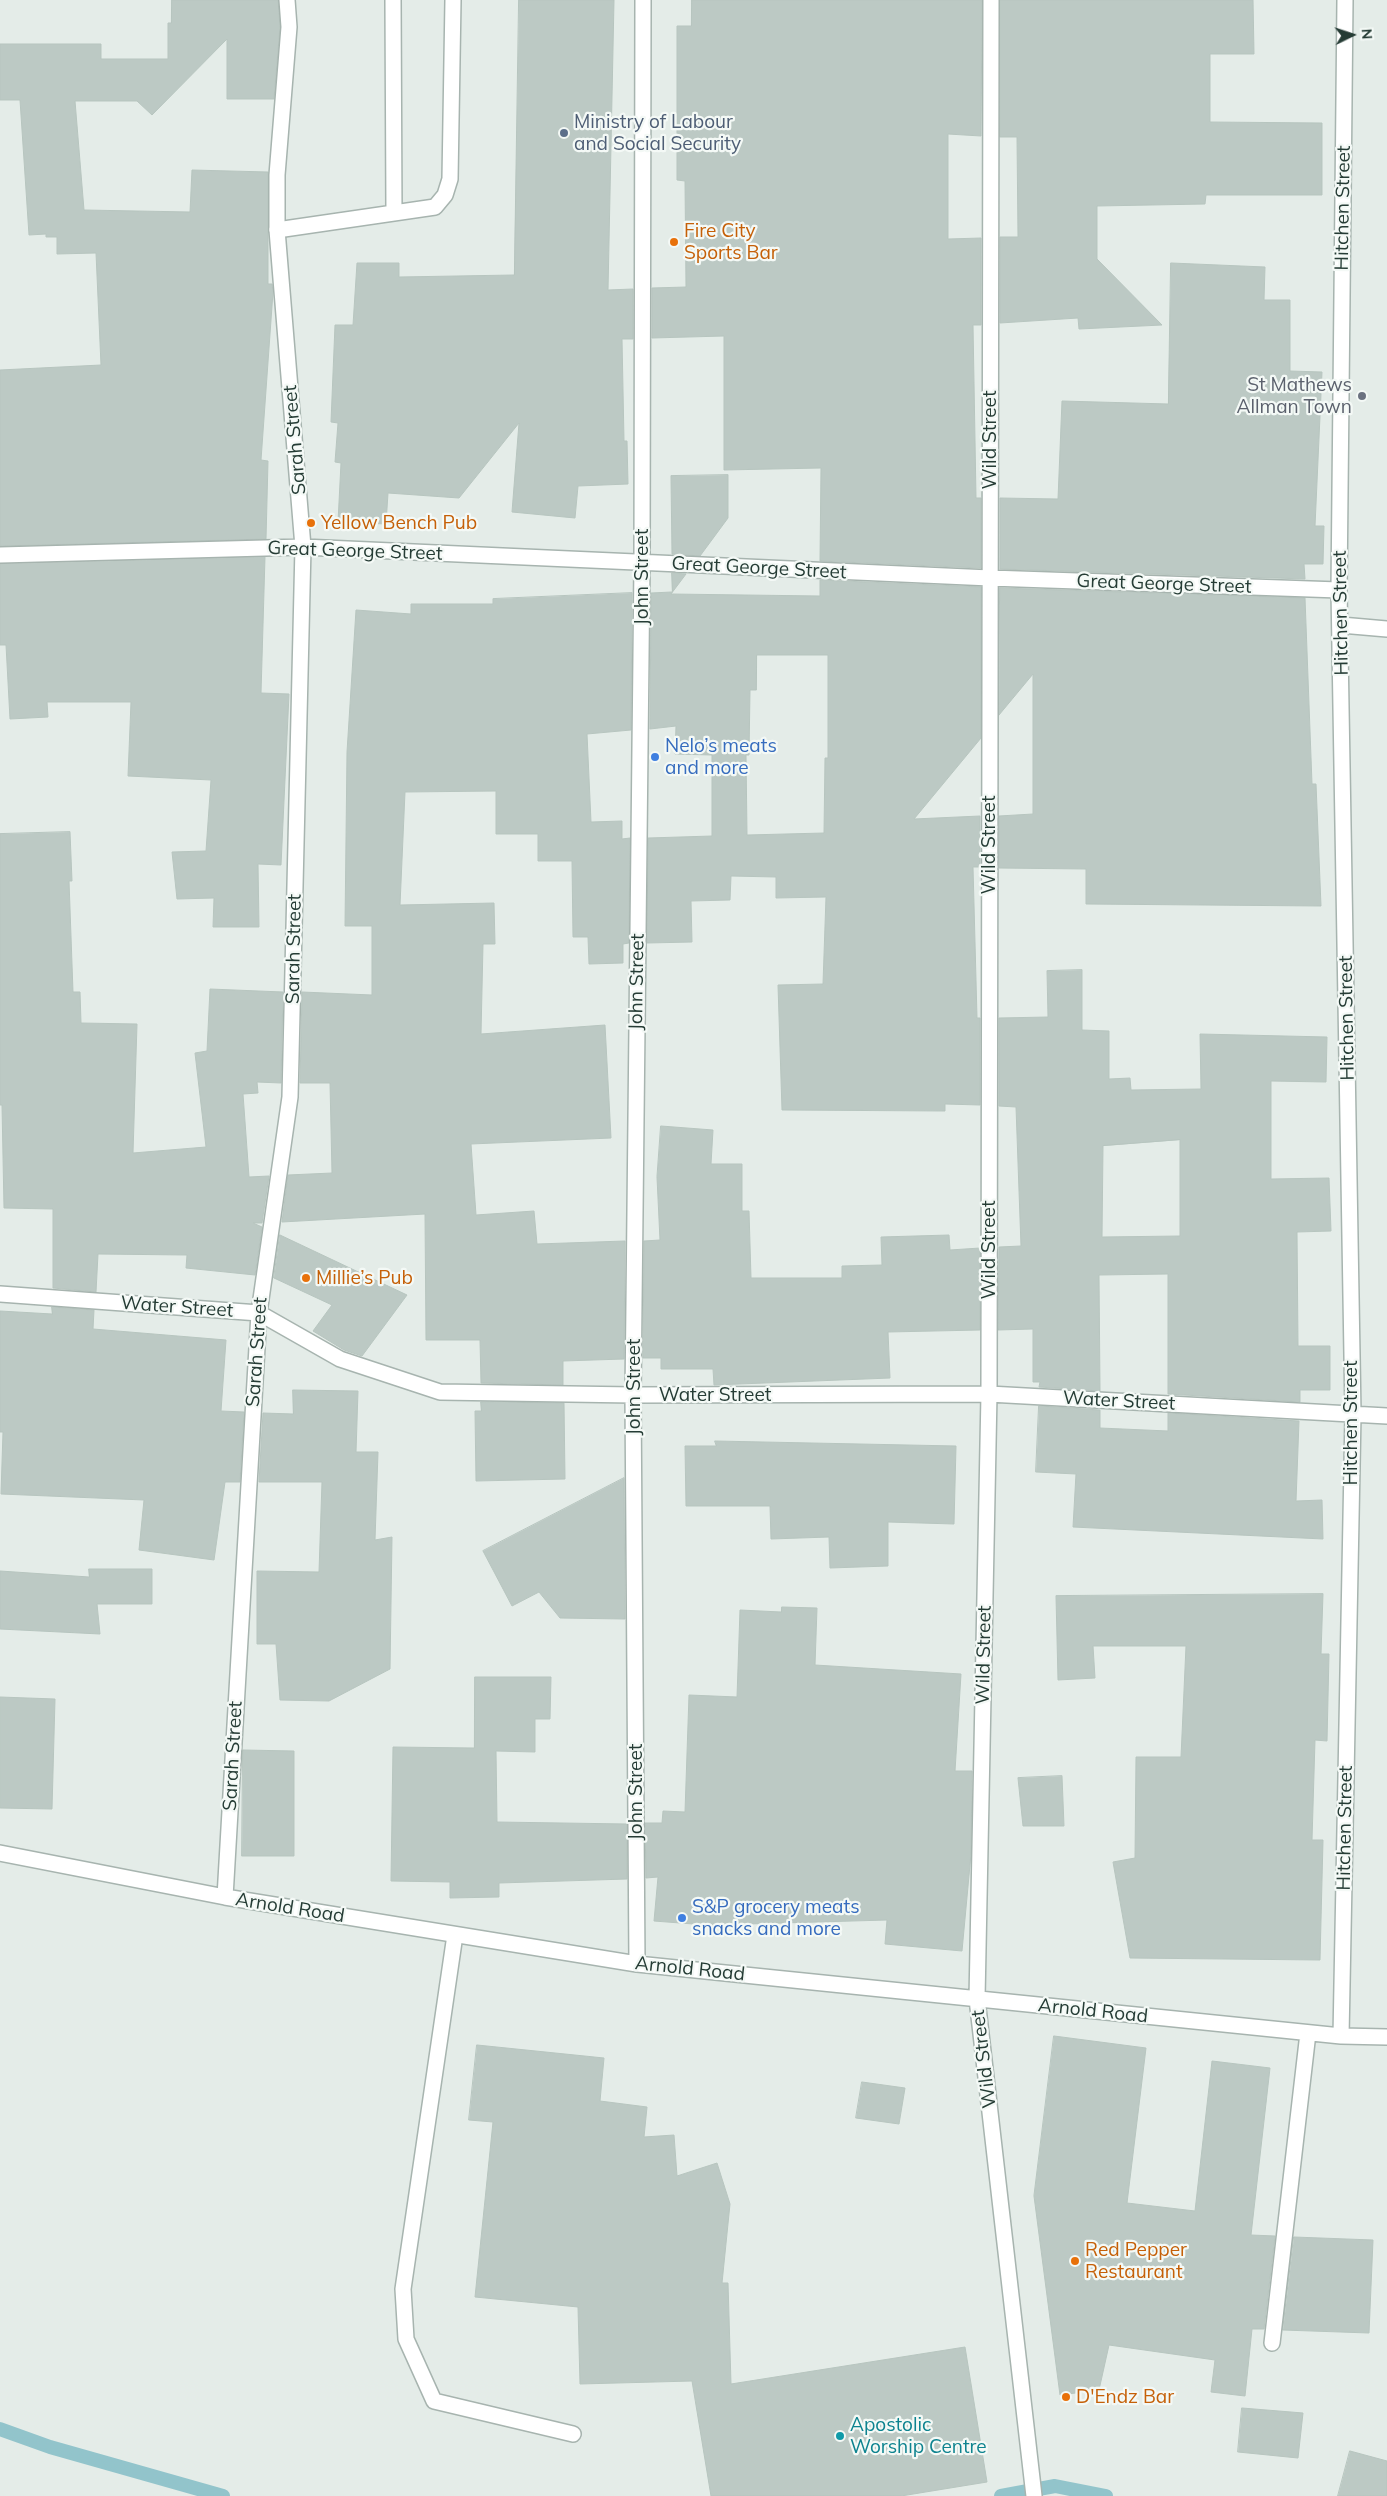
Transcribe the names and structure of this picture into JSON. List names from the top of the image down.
{
  "streets": {
    "street": [
      "Hitchen Street",
      "Sarah Street",
      "Wild Street",
      "Great George Street",
      "John Street",
      "Water Street",
      "Arnold Road"
    ]
  },
  "crossings": [
    ["Hitchen Street", "Great George Street"],
    ["Hitchen Street", "Water Street"],
    ["Hitchen Street", "Arnold Road"],
    ["Sarah Street", "Great George Street"],
    ["Sarah Street", "Water Street"],
    ["Sarah Street", "Arnold Road"],
    ["Wild Street", "Great George Street"],
    ["Wild Street", "Water Street"],
    ["Wild Street", "Arnold Road"],
    ["Great George Street", "John Street"],
    ["John Street", "Water Street"],
    ["John Street", "Arnold Road"]
  ],
  "places": [
    "Ministry of Labour and Social Security",
    "Fire City Sports Bar",
    "St Mathews Allman Town",
    "Yellow Bench Pub",
    "Nelo’s meats and more",
    "Millie’s Pub",
    "S&P grocery meats snacks and more",
    "Red Pepper Restaurant",
    "D'Endz Bar",
    "Apostolic Worship Centre"
  ],
  "north": "right"
}
